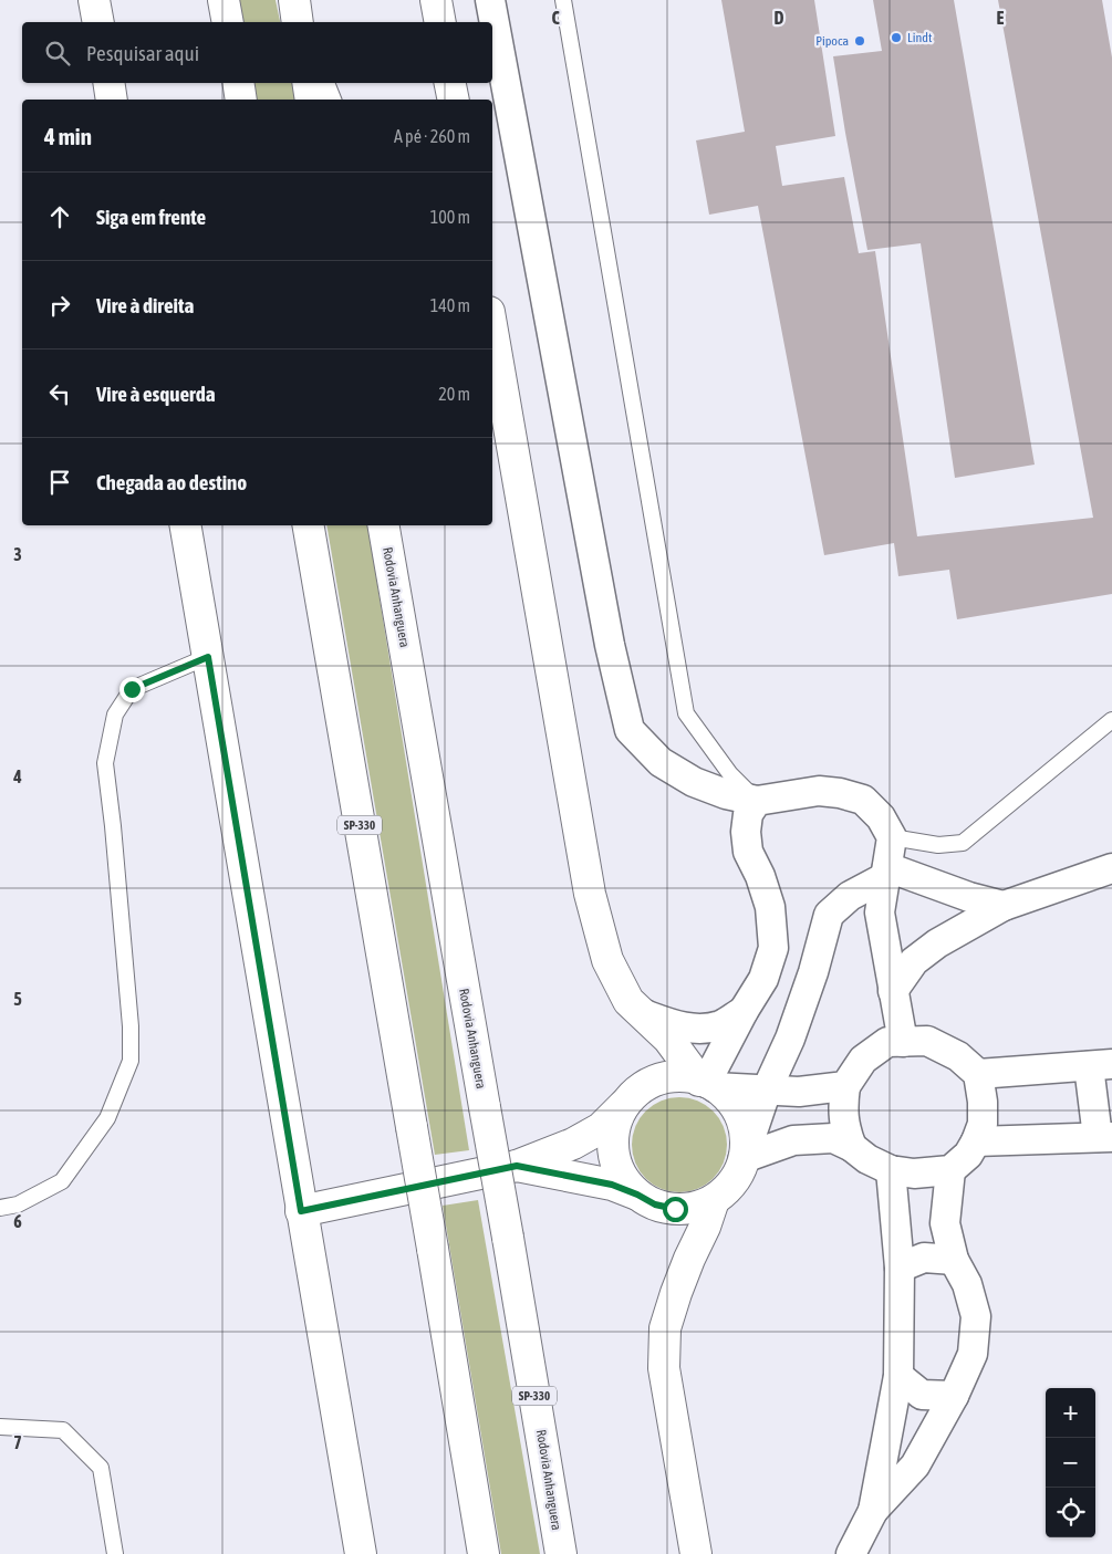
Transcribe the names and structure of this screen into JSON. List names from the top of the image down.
{
  "streets": {
    "main road": ["Rodovia Anhanguera", "SP-330"]
  },
  "places": ["Lindt", "Pipoca"],
  "page": {
    "search": "Pesquisar aqui",
    "heading": ["4 min", "A pé · 260 m"],
    "list": [
      ["Siga em frente", "100 m"],
      ["Vire à direita", "140 m"],
      ["Vire à esquerda", "20 m"],
      "Chegada ao destino"
    ],
    "map_buttons": ["+", "−"]
  },
  "grid": {
    "columns": ["C", "D", "E"],
    "rows": [
      "3",
      "4",
      "5",
      "6",
      "7"
    ]
  }
}
